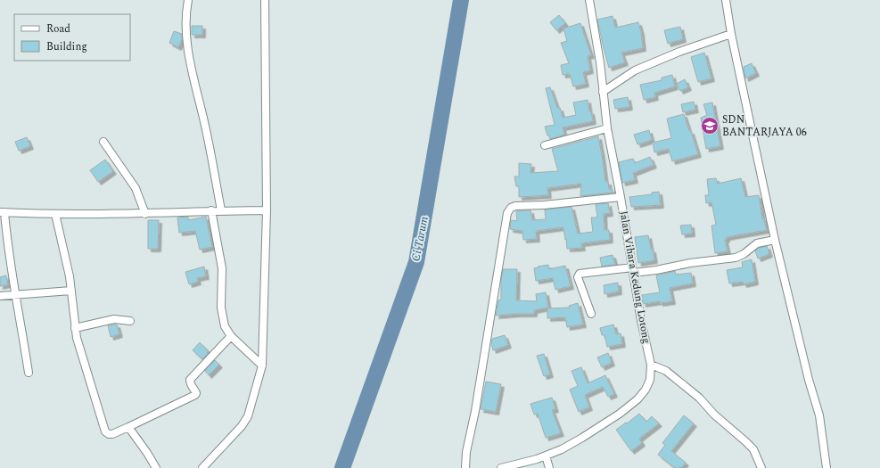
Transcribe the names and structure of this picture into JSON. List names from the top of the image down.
{
  "streets": {
    "street": ["Jalan Vihara Kedung Lotong"]
  },
  "water": ["Ci Tarum"],
  "places": {
    "school or university": ["SDN BANTARJAYA 06"]
  },
  "legend": ["Road", "Building"]
}
